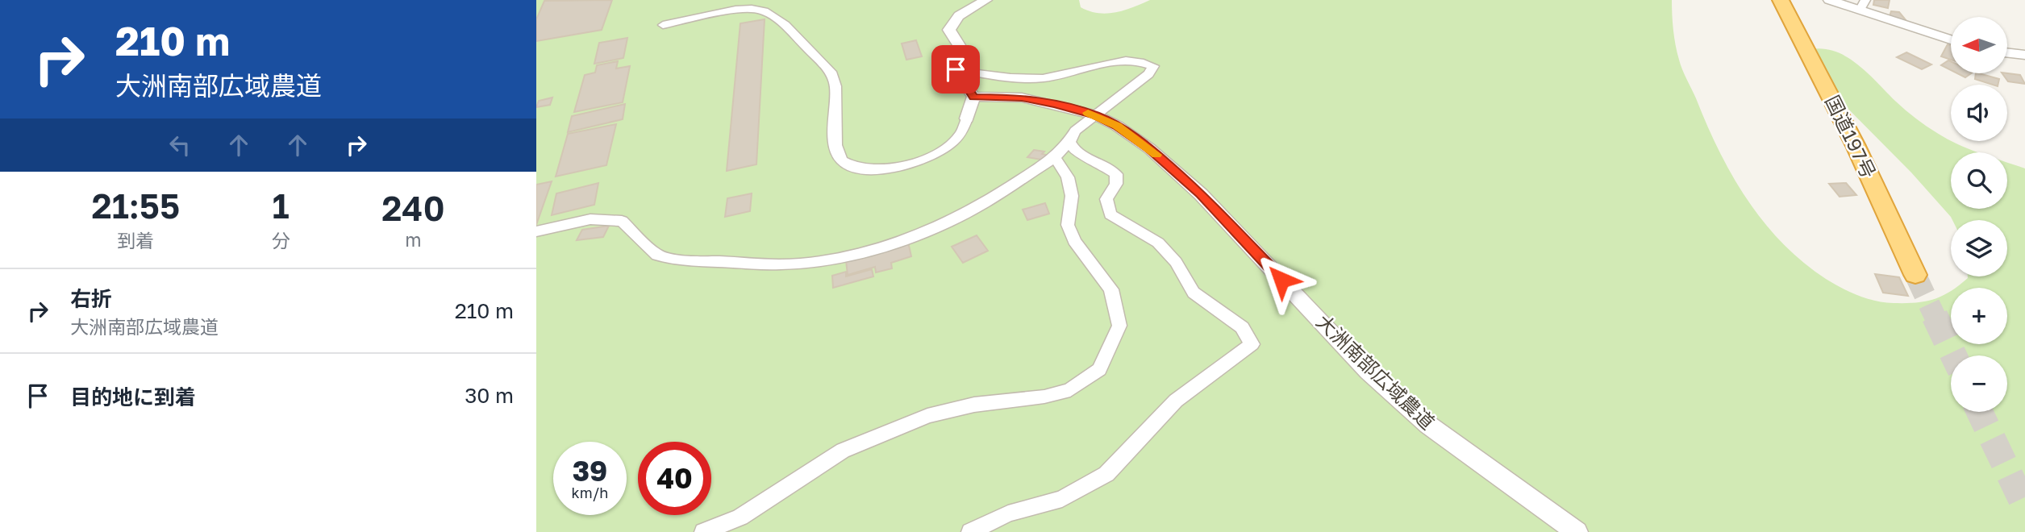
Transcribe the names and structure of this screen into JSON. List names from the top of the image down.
{
  "streets": {
    "highway": ["国道197号"],
    "street": ["大洲南部広域農道"]
  },
  "north": "left",
  "page": {
    "turn": ["210 m", "大洲南部広域農道"],
    "map_buttons": ["+", "−"],
    "eta": [
      "21:55",
      "到着",
      "1",
      "分",
      "240",
      "m"
    ],
    "list": [
      {
        "name": "右折",
        "note": "大洲南部広域農道",
        "value": "210 m"
      },
      {
        "name": "目的地に到着",
        "value": "30 m"
      }
    ],
    "speed": "39 km/h",
    "limit": "40"
  }
}
